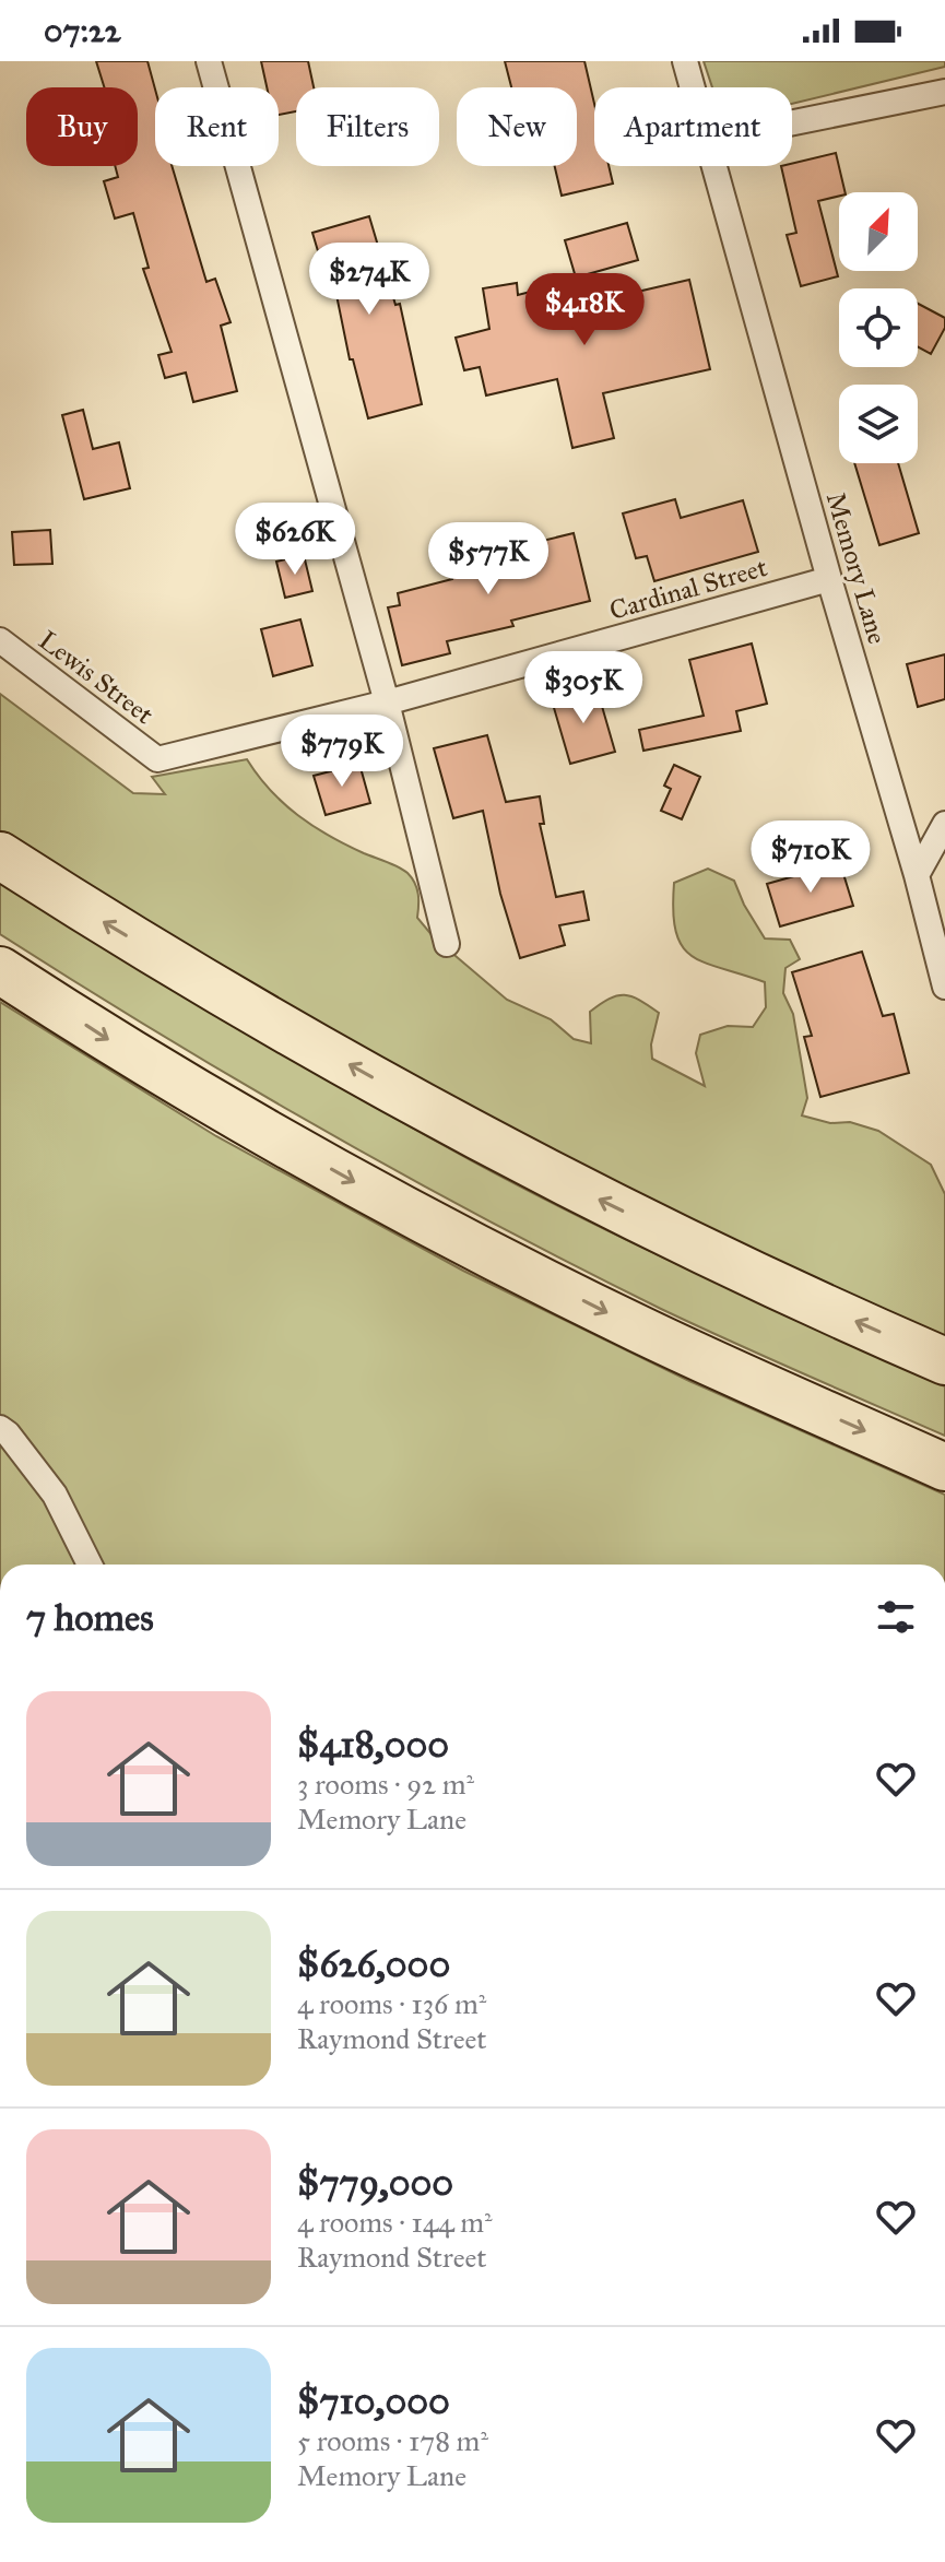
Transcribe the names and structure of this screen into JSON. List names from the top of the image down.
{
  "streets": {
    "street": ["Memory Lane", "Cardinal Street", "Lewis Street"]
  },
  "crossings": [
    ["Memory Lane", "Cardinal Street"],
    ["Cardinal Street", "Lewis Street"]
  ],
  "north": "top right",
  "page": {
    "status": "07:22",
    "chip": [
      "Buy",
      "Rent",
      "Filters",
      "New",
      "Apartment"
    ],
    "price": [
      "$274K",
      "$418K",
      "$626K",
      "$577K",
      "$305K",
      "$779K",
      "$710K"
    ],
    "heading": "7 homes",
    "list": [
      {
        "name": "$418,000",
        "note": "3 rooms · 92 m² · Memory Lane"
      },
      {
        "name": "$626,000",
        "note": "4 rooms · 136 m² · Raymond Street"
      },
      {
        "name": "$779,000",
        "note": "4 rooms · 144 m² · Raymond Street"
      },
      {
        "name": "$710,000",
        "note": "5 rooms · 178 m² · Memory Lane"
      }
    ]
  }
}
